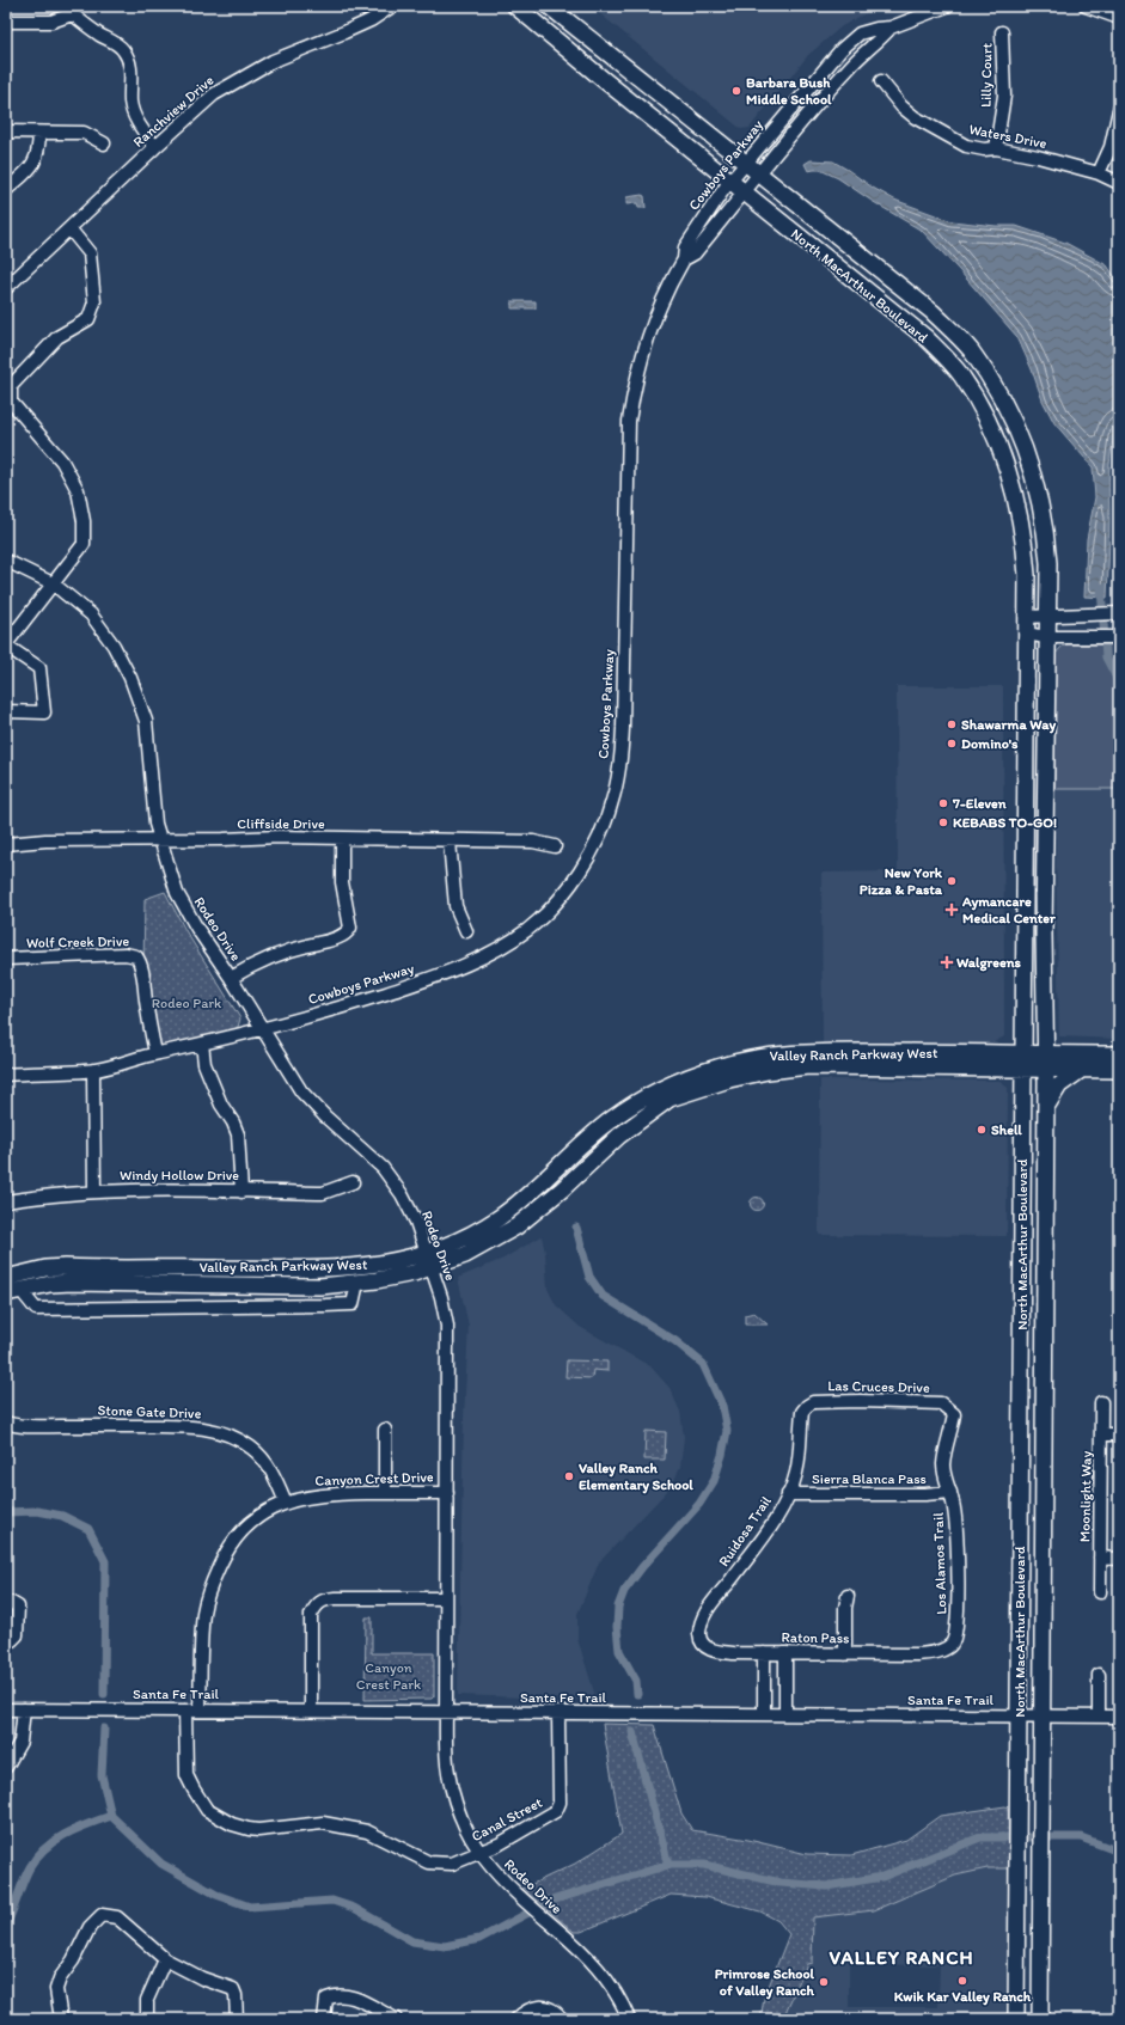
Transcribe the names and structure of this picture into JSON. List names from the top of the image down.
{
  "streets": {
    "main road": ["North MacArthur Boulevard", "Valley Ranch Parkway West"],
    "street": [
      "Lilly Court",
      "Ranchview Drive",
      "Waters Drive",
      "Cowboys Parkway",
      "Cliffside Drive",
      "Rodeo Drive",
      "Wolf Creek Drive",
      "Windy Hollow Drive",
      "Las Cruces Drive",
      "Stone Gate Drive",
      "Canyon Crest Drive",
      "Sierra Blanca Pass",
      "Moonlight Way",
      "Ruidosa Trail",
      "Los Alamos Trail",
      "Raton Pass",
      "Santa Fe Trail",
      "Canal Street"
    ]
  },
  "crossings": [
    ["Lilly Court", "Waters Drive"],
    ["Cowboys Parkway", "North MacArthur Boulevard"],
    ["Cowboys Parkway", "Rodeo Drive"],
    ["Cowboys Parkway", "Wolf Creek Drive"],
    ["North MacArthur Boulevard", "Valley Ranch Parkway West"],
    ["North MacArthur Boulevard", "Santa Fe Trail"],
    ["Cliffside Drive", "Rodeo Drive"],
    ["Rodeo Drive", "Valley Ranch Parkway West"],
    ["Rodeo Drive", "Canyon Crest Drive"],
    ["Rodeo Drive", "Santa Fe Trail"],
    ["Rodeo Drive", "Canal Street"],
    ["Las Cruces Drive", "Ruidosa Trail"],
    ["Las Cruces Drive", "Los Alamos Trail"],
    ["Stone Gate Drive", "Canyon Crest Drive"],
    ["Canyon Crest Drive", "Santa Fe Trail"],
    ["Sierra Blanca Pass", "Ruidosa Trail"],
    ["Sierra Blanca Pass", "Los Alamos Trail"],
    ["Ruidosa Trail", "Raton Pass"],
    ["Los Alamos Trail", "Raton Pass"],
    ["Santa Fe Trail", "Canal Street"]
  ],
  "districts": ["VALLEY RANCH"],
  "parks": ["Rodeo Park", "Canyon Crest Park"],
  "places": {
    "other": [
      "Barbara Bush Middle School",
      "Shawarma Way",
      "Domino's",
      "7-Eleven",
      "KEBABS TO-GO!",
      "New York Pizza & Pasta",
      "Shell",
      "Valley Ranch Elementary School",
      "Kwik Kar Valley Ranch",
      "Primrose School of Valley Ranch"
    ],
    "health": ["Aymancare Medical Center", "Walgreens"]
  }
}
